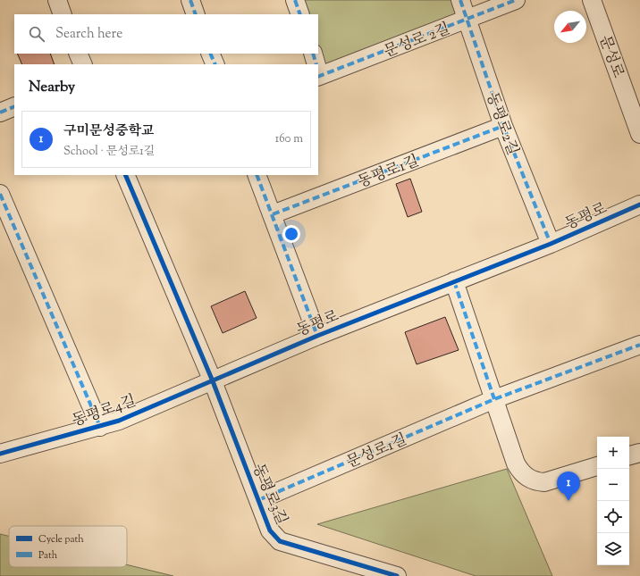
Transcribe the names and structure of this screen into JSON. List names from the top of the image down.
{
  "streets": {
    "street": [
      "문성로 2길",
      "문성로",
      "동평로2길",
      "동평로1길",
      "동평로",
      "동평로4길",
      "문성로1길",
      "동평로3길"
    ]
  },
  "crossings": [
    ["문성로 2길", "동평로2길"],
    ["동평로2길", "동평로1길"],
    ["동평로2길", "동평로"],
    ["동평로", "동평로4길"],
    ["동평로", "동평로3길"],
    ["동평로4길", "동평로3길"],
    ["문성로1길", "동평로3길"]
  ],
  "legend": ["Cycle path", "Path"],
  "north": "bottom left",
  "page": {
    "search": "Search here",
    "heading": "Nearby",
    "list": [
      {
        "mark": "1",
        "name": "구미문성중학교",
        "note": "School · 문성로1길",
        "value": "160 m"
      }
    ],
    "map_buttons": ["+", "−"],
    "pins": "1"
  }
}
